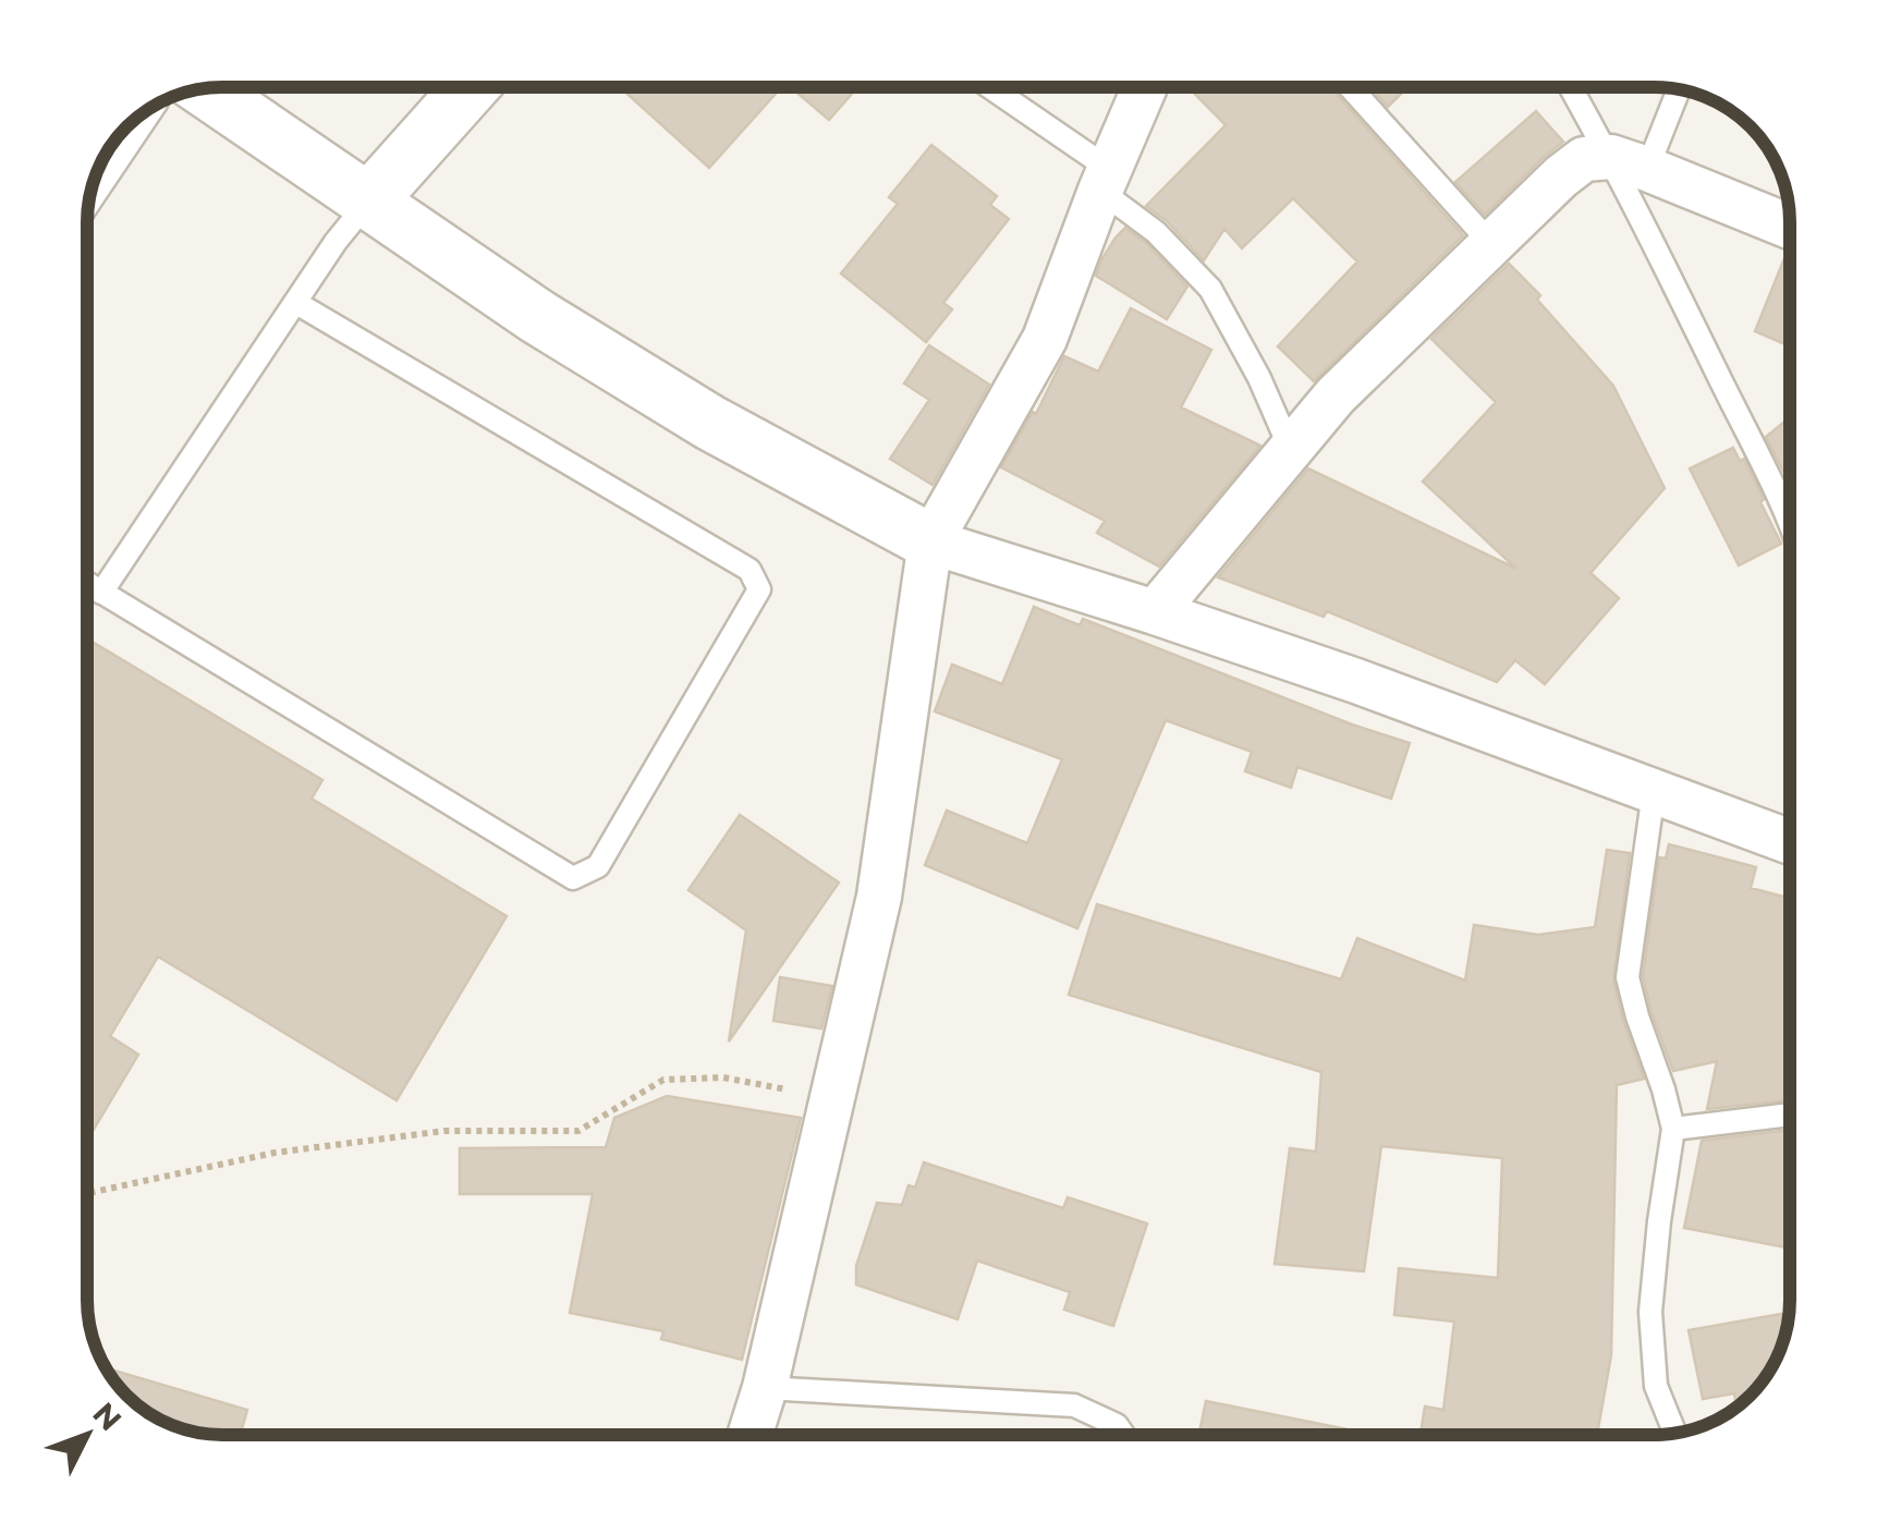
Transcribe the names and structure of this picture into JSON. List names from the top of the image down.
{
  "north": "top right"
}
